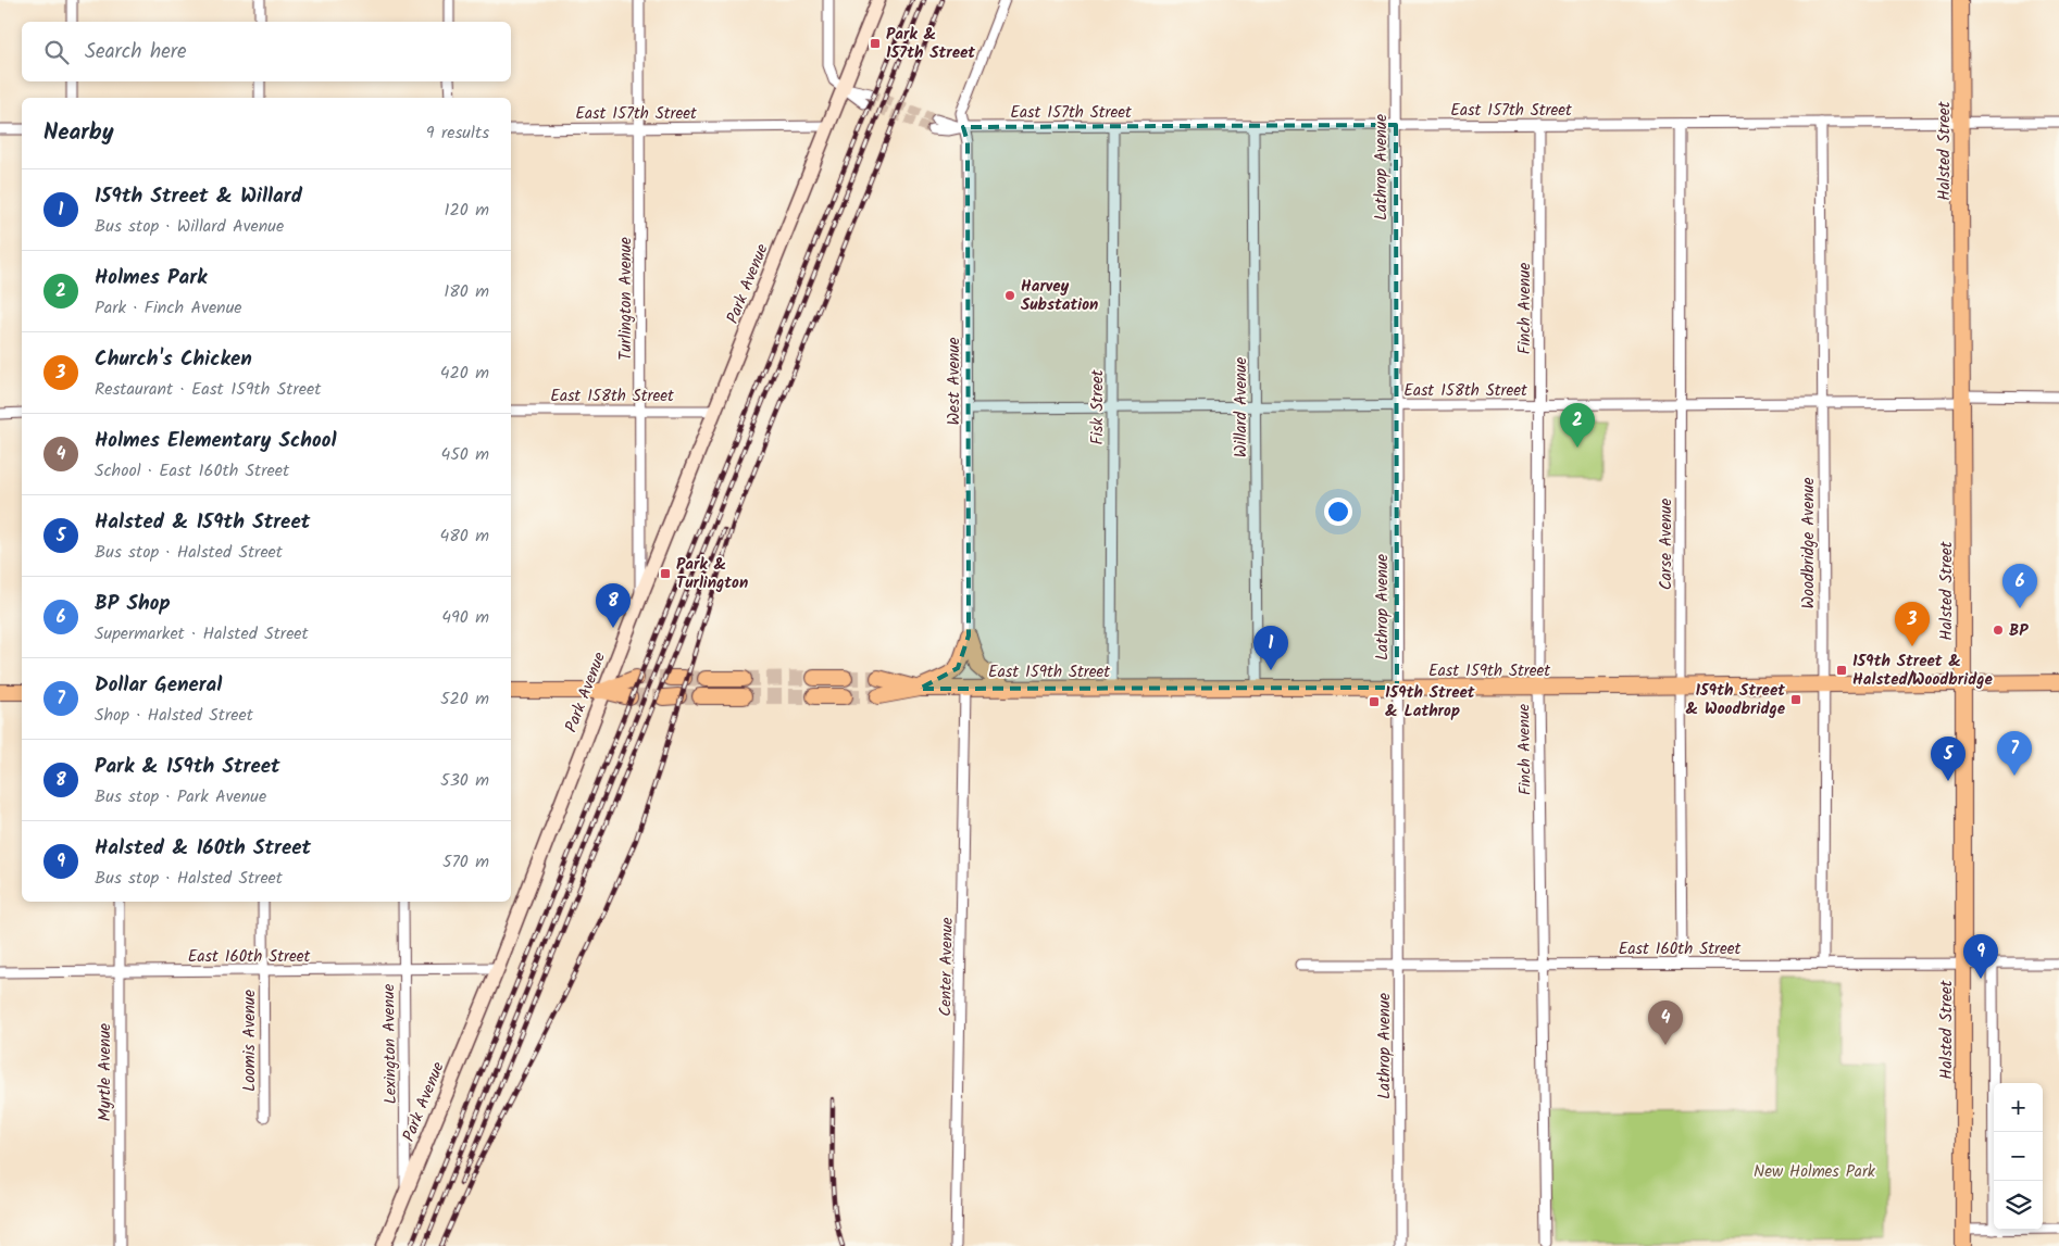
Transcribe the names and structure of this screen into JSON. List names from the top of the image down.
{
  "streets": {
    "main road": ["Halsted Street", "East 159th Street"],
    "street": [
      "East 157th Street",
      "Lathrop Avenue",
      "Park Avenue",
      "Turlington Avenue",
      "Finch Avenue",
      "West Avenue",
      "East 158th Street",
      "Fisk Street",
      "Willard Avenue",
      "Woodbridge Avenue",
      "Carse Avenue",
      "East 160th Street",
      "Center Avenue",
      "Loomis Avenue",
      "Lexington Avenue",
      "Myrtle Avenue"
    ]
  },
  "crossings": [
    ["East 157th Street", "Halsted Street"],
    ["East 157th Street", "Lathrop Avenue"],
    ["East 157th Street", "Park Avenue"],
    ["East 157th Street", "Turlington Avenue"],
    ["East 157th Street", "Finch Avenue"],
    ["East 157th Street", "West Avenue"],
    ["East 157th Street", "Fisk Street"],
    ["East 157th Street", "Willard Avenue"],
    ["East 157th Street", "Woodbridge Avenue"],
    ["East 157th Street", "Carse Avenue"],
    ["Halsted Street", "East 158th Street"],
    ["Halsted Street", "East 159th Street"],
    ["Halsted Street", "East 160th Street"],
    ["Lathrop Avenue", "East 158th Street"],
    ["Lathrop Avenue", "East 159th Street"],
    ["Lathrop Avenue", "East 160th Street"],
    ["Park Avenue", "Turlington Avenue"],
    ["Park Avenue", "East 158th Street"],
    ["Park Avenue", "East 160th Street"],
    ["Park Avenue", "Lexington Avenue"],
    ["Turlington Avenue", "East 158th Street"],
    ["Finch Avenue", "East 158th Street"],
    ["Finch Avenue", "East 159th Street"],
    ["Finch Avenue", "East 160th Street"],
    ["West Avenue", "East 158th Street"],
    ["East 158th Street", "Fisk Street"],
    ["East 158th Street", "Willard Avenue"],
    ["East 158th Street", "Woodbridge Avenue"],
    ["East 158th Street", "Carse Avenue"],
    ["Fisk Street", "East 159th Street"],
    ["Willard Avenue", "East 159th Street"],
    ["Woodbridge Avenue", "East 159th Street"],
    ["Woodbridge Avenue", "East 160th Street"],
    ["Carse Avenue", "East 159th Street"],
    ["Carse Avenue", "East 160th Street"],
    ["East 159th Street", "Center Avenue"],
    ["East 160th Street", "Loomis Avenue"],
    ["East 160th Street", "Lexington Avenue"],
    ["East 160th Street", "Myrtle Avenue"]
  ],
  "parks": ["New Holmes Park"],
  "places": {
    "transit": [
      "Park & 157th Street",
      "Park & Turlington",
      "159th Street & Halsted/Woodbridge",
      "159th Street & Woodbridge",
      "159th Street & Lathrop"
    ],
    "other": ["Harvey Substation", "BP"]
  },
  "page": {
    "search": "Search here",
    "heading": ["Nearby", "9 results"],
    "list": [
      {
        "mark": "1",
        "name": "159th Street & Willard",
        "note": "Bus stop · Willard Avenue",
        "value": "120 m"
      },
      {
        "mark": "2",
        "name": "Holmes Park",
        "note": "Park · Finch Avenue",
        "value": "180 m"
      },
      {
        "mark": "3",
        "name": "Church's Chicken",
        "note": "Restaurant · East 159th Street",
        "value": "420 m"
      },
      {
        "mark": "4",
        "name": "Holmes Elementary School",
        "note": "School · East 160th Street",
        "value": "450 m"
      },
      {
        "mark": "5",
        "name": "Halsted & 159th Street",
        "note": "Bus stop · Halsted Street",
        "value": "480 m"
      },
      {
        "mark": "6",
        "name": "BP Shop",
        "note": "Supermarket · Halsted Street",
        "value": "490 m"
      },
      {
        "mark": "7",
        "name": "Dollar General",
        "note": "Shop · Halsted Street",
        "value": "520 m"
      },
      {
        "mark": "8",
        "name": "Park & 159th Street",
        "note": "Bus stop · Park Avenue",
        "value": "530 m"
      },
      {
        "mark": "9",
        "name": "Halsted & 160th Street",
        "note": "Bus stop · Halsted Street",
        "value": "570 m"
      }
    ],
    "pins": [
      "2",
      "6",
      "8",
      "3",
      "1",
      "7",
      "5",
      "9",
      "4"
    ],
    "map_buttons": ["+", "−"]
  }
}
